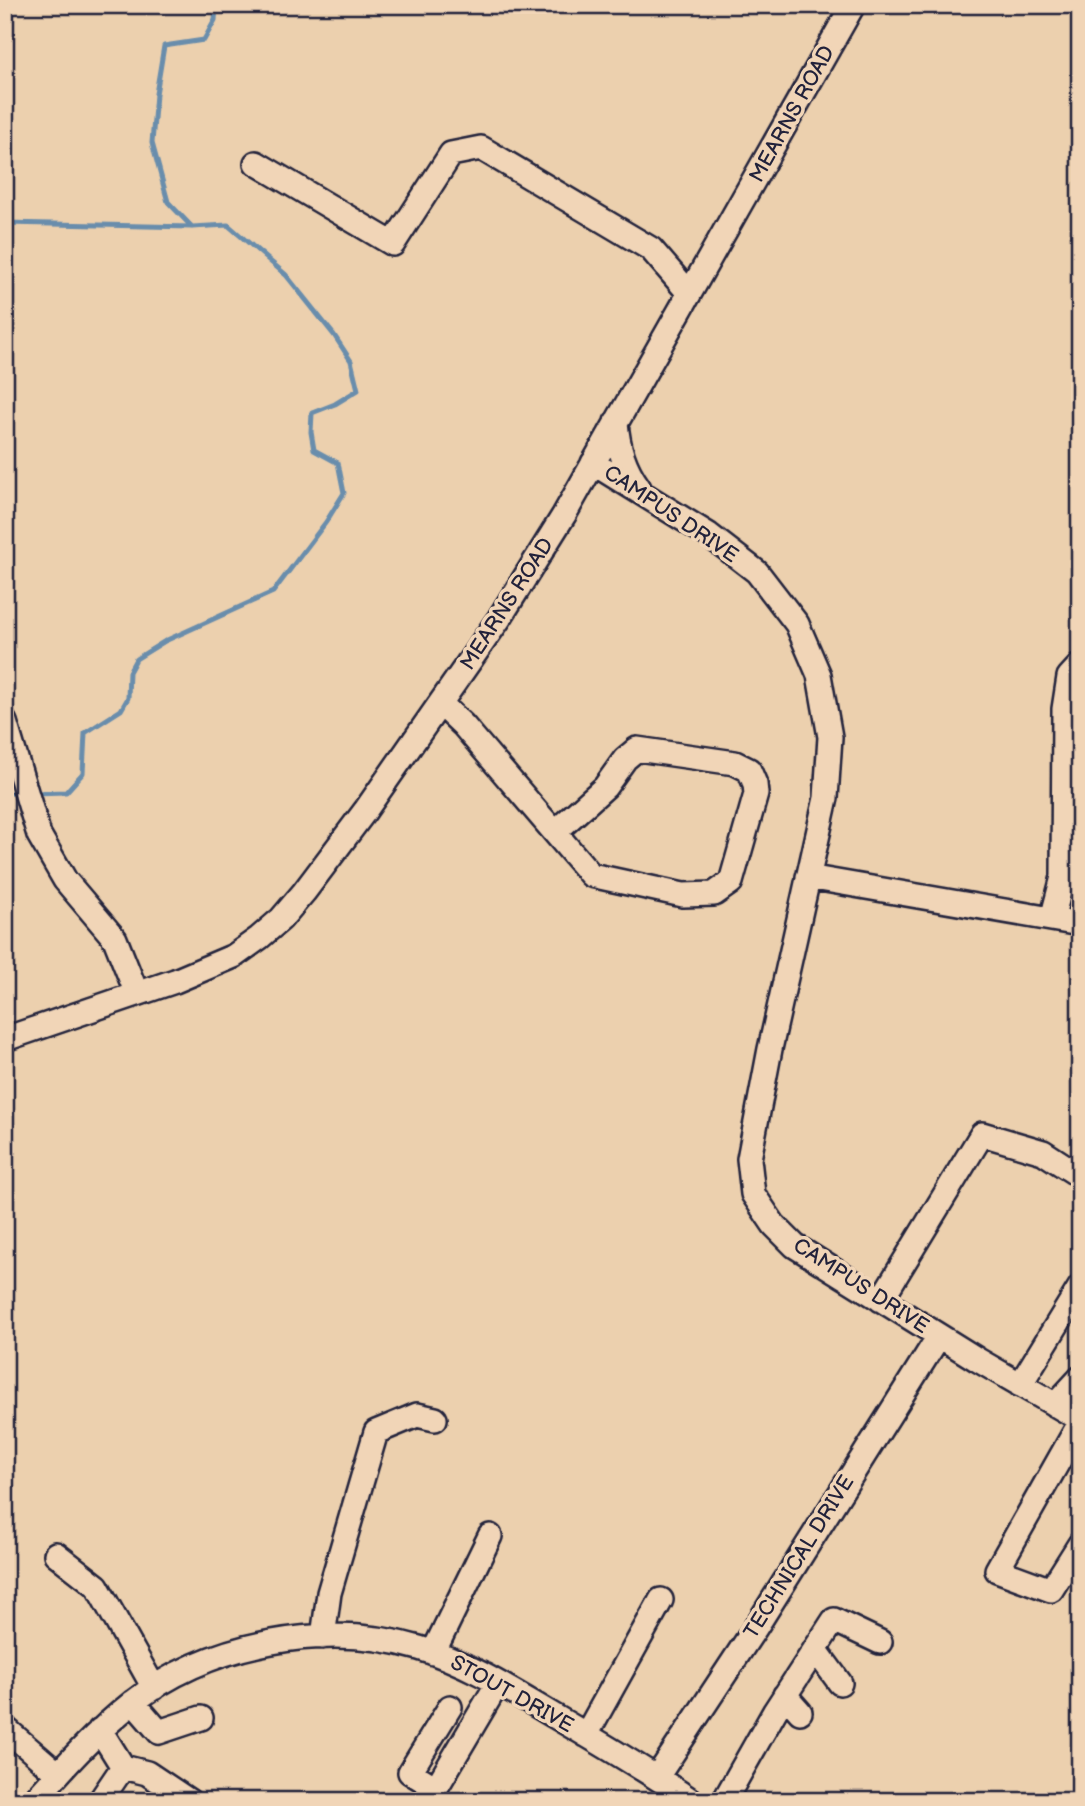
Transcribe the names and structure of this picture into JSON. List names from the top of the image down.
{
  "streets": {
    "street": [
      "MEARNS ROAD",
      "CAMPUS DRIVE",
      "TECHNICAL DRIVE",
      "STOUT DRIVE"
    ]
  },
  "crossings": [
    ["MEARNS ROAD", "CAMPUS DRIVE"],
    ["CAMPUS DRIVE", "TECHNICAL DRIVE"],
    ["TECHNICAL DRIVE", "STOUT DRIVE"]
  ]
}
